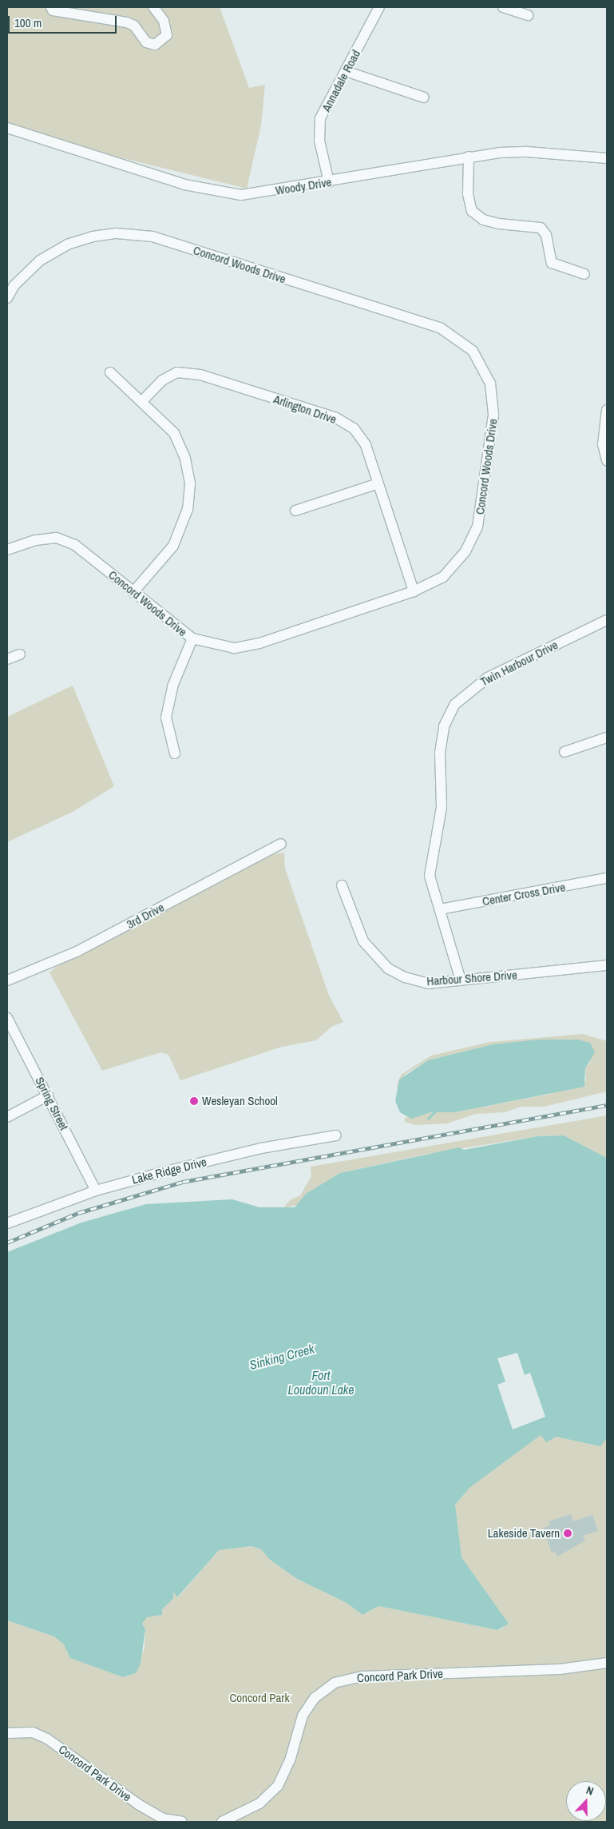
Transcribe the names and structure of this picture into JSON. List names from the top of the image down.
{
  "streets": {
    "street": [
      "Annadale Road",
      "Woody Drive",
      "Concord Woods Drive",
      "Arlington Drive",
      "Twin Harbour Drive",
      "Center Cross Drive",
      "3rd Drive",
      "Harbour Shore Drive",
      "Spring Street",
      "Lake Ridge Drive",
      "Concord Park Drive"
    ]
  },
  "crossings": [
    ["Annadale Road", "Woody Drive"],
    ["Concord Woods Drive", "Arlington Drive"],
    ["Twin Harbour Drive", "Center Cross Drive"],
    ["Twin Harbour Drive", "Harbour Shore Drive"],
    ["Spring Street", "Lake Ridge Drive"]
  ],
  "water": ["Sinking Creek", "Fort Loudoun Lake"],
  "parks": ["Concord Park"],
  "places": ["Wesleyan School", "Lakeside Tavern"],
  "scale_bar": "100 m",
  "north": "top"
}
